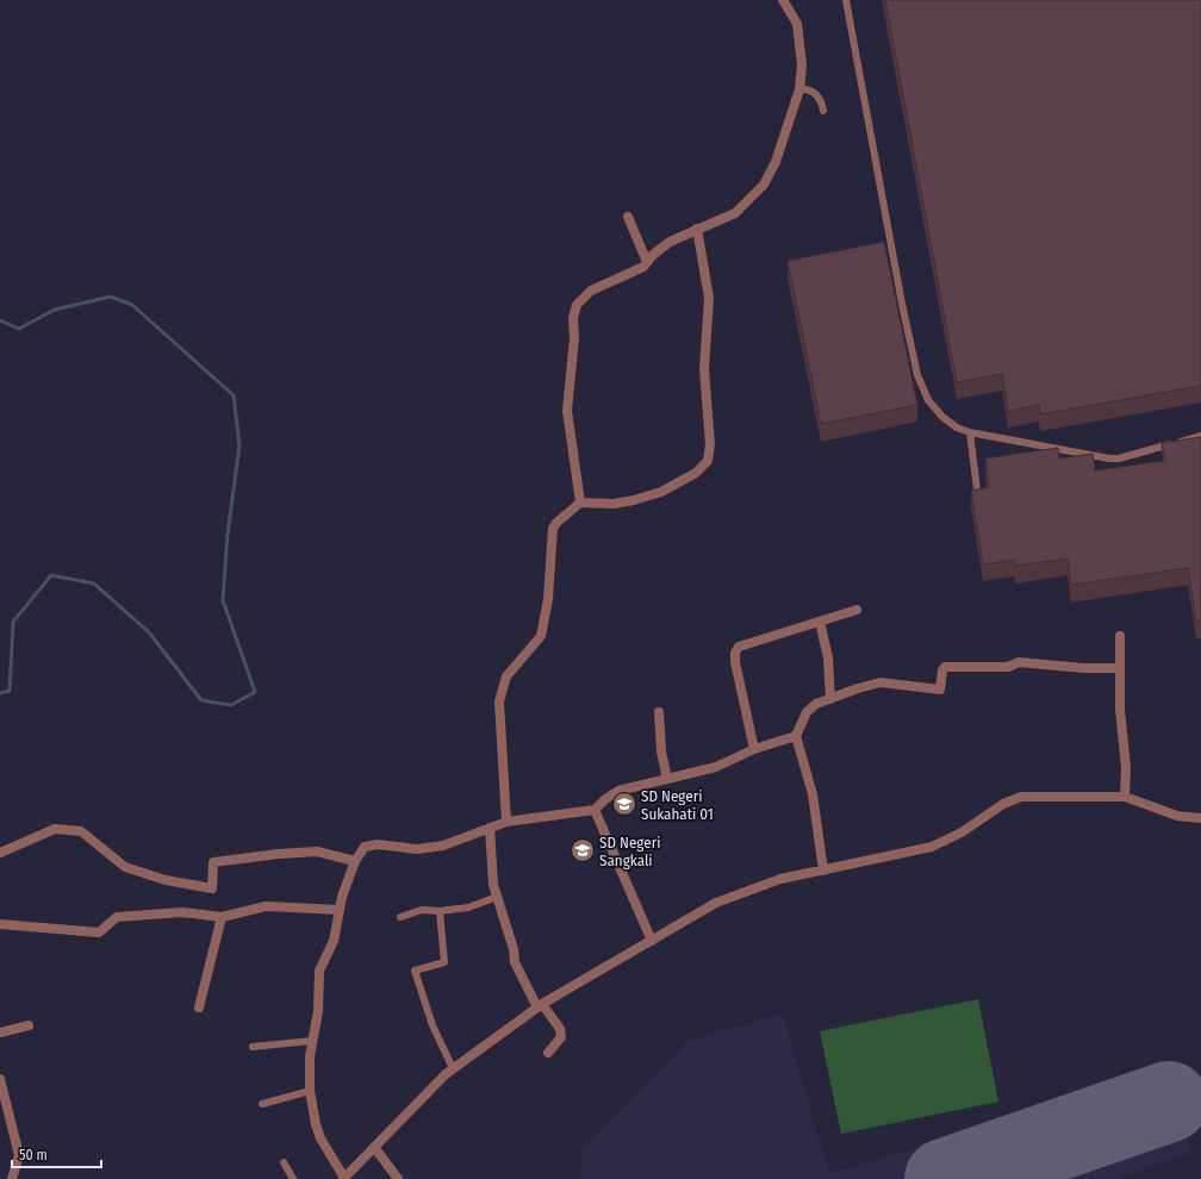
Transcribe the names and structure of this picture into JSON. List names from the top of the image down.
{
  "places": {
    "school or university": ["SD Negeri Sukahati 01", "SD Negeri Sangkali"]
  },
  "scale_bar": "50 m"
}
